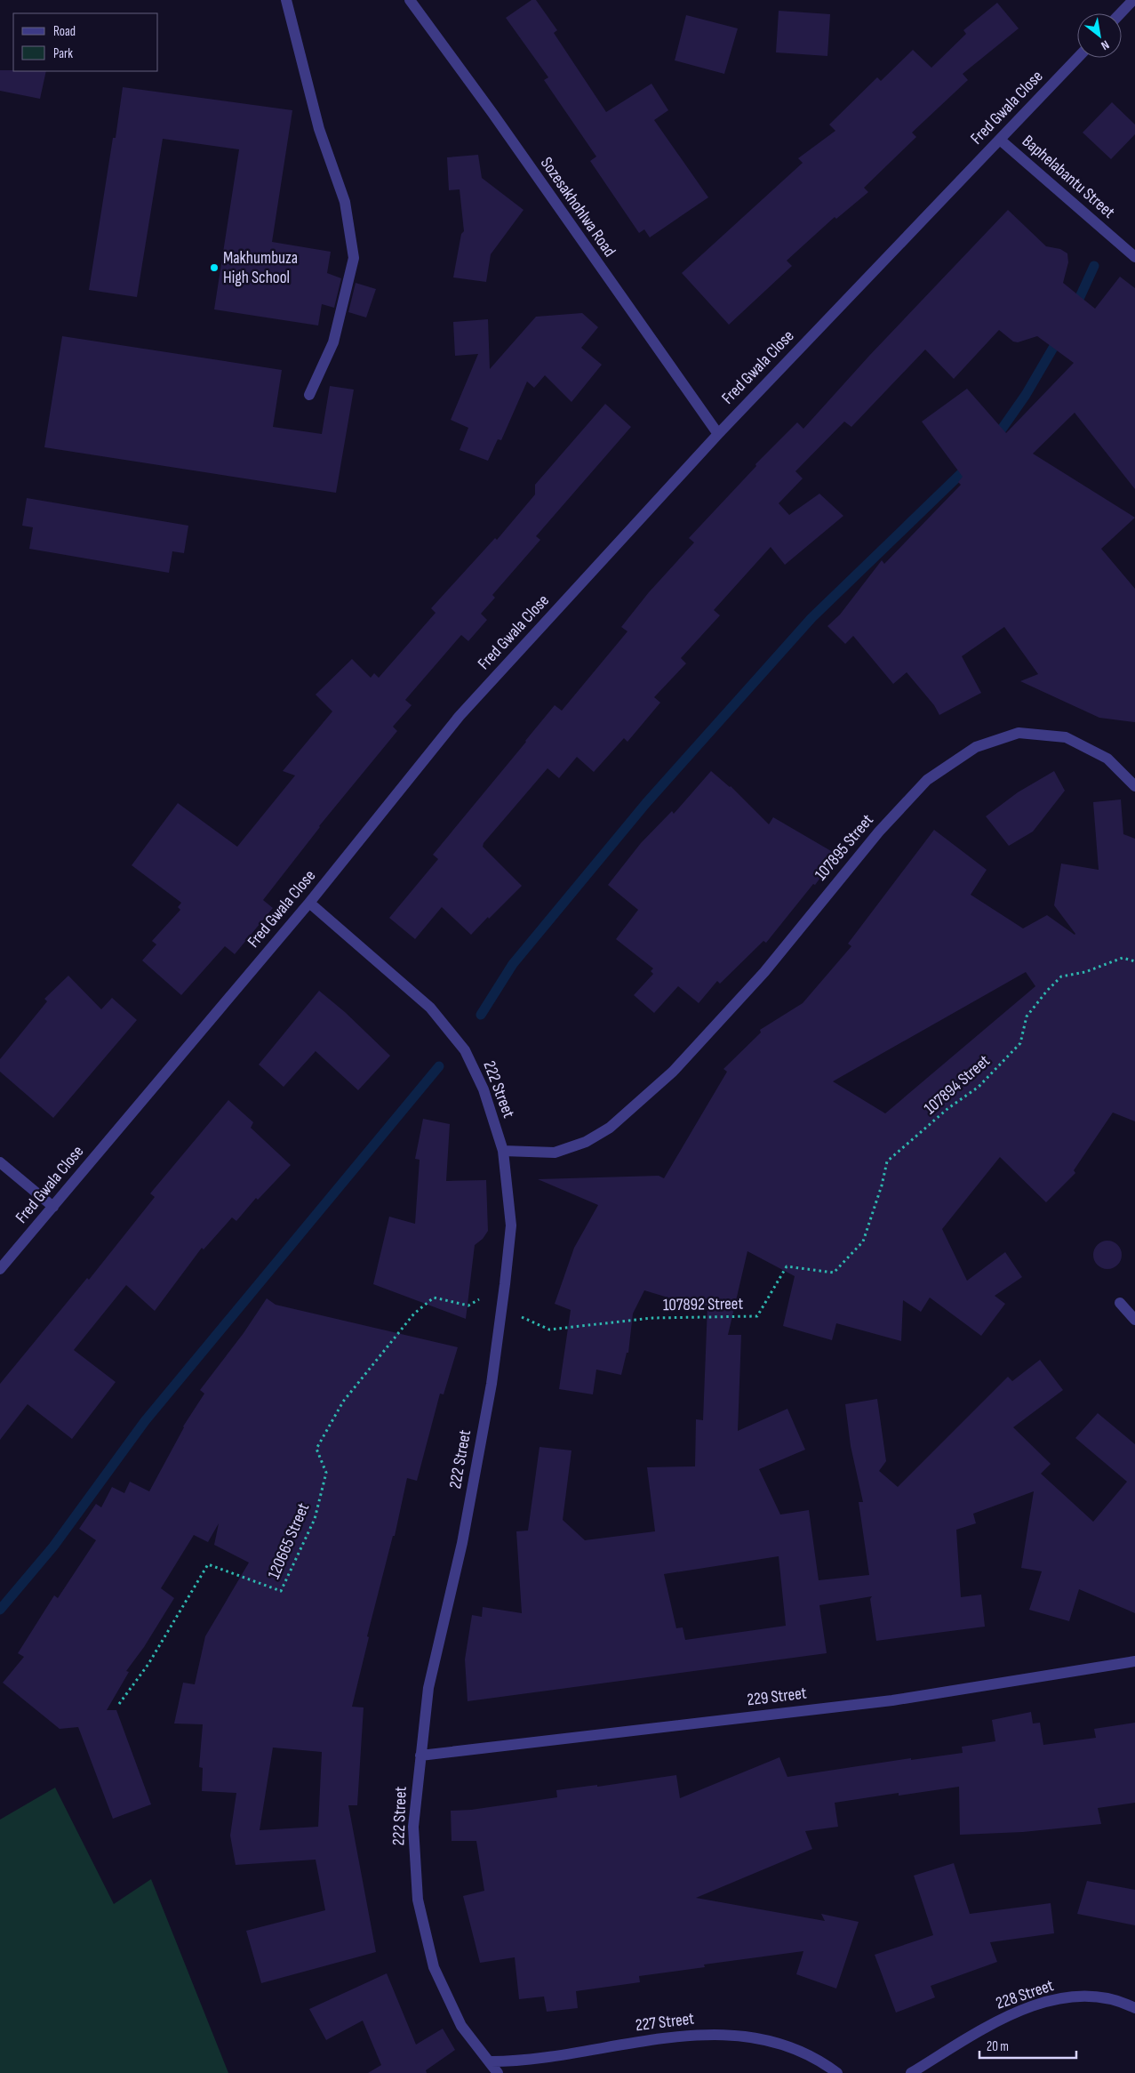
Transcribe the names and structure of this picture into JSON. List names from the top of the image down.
{
  "streets": {
    "street": [
      "Fred Gwala Close",
      "Baphelabantu Street",
      "Sozesakhohlwa Road",
      "107895 Street",
      "222 Street",
      "229 Street",
      "228 Street",
      "227 Street"
    ],
    "path": ["107894 Street", "107892 Street", "120665 Street"]
  },
  "crossings": [
    ["Fred Gwala Close", "Baphelabantu Street"],
    ["Fred Gwala Close", "Sozesakhohlwa Road"],
    ["Fred Gwala Close", "222 Street"],
    ["107895 Street", "222 Street"],
    ["107894 Street", "107892 Street"],
    ["222 Street", "107892 Street"],
    ["222 Street", "120665 Street"],
    ["222 Street", "229 Street"],
    ["222 Street", "227 Street"]
  ],
  "places": ["Makhumbuza High School"],
  "legend": ["Road", "Park"],
  "scale_bar": "20 m",
  "north": "bottom right"
}
